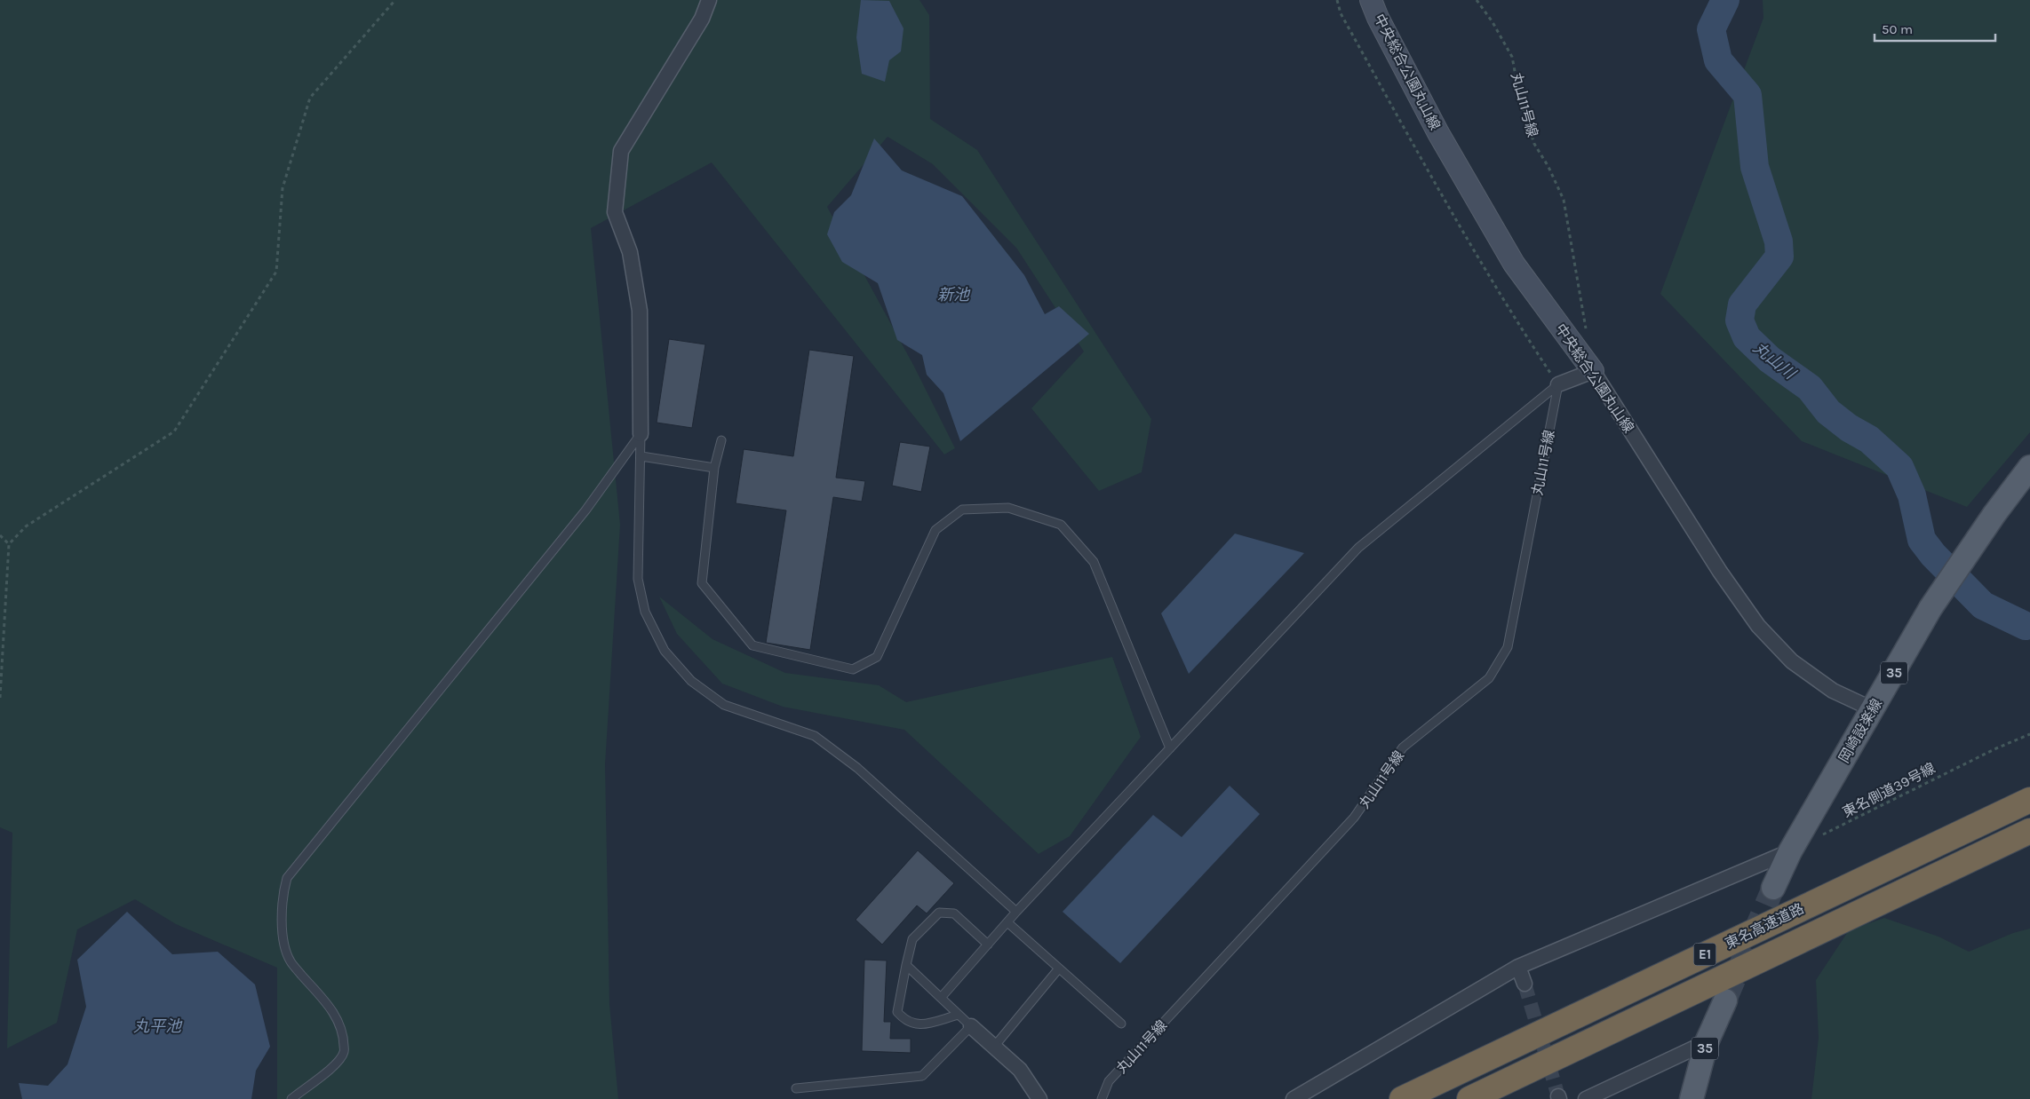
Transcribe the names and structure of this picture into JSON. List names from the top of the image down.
{
  "streets": {
    "highway": ["東名高速道路", "E1"],
    "main road": ["35", "岡崎設楽線"],
    "street": ["中央総合公園丸山線"],
    "lane": ["丸山11号線"],
    "path": ["東名側道39号線"]
  },
  "crossings": [
    ["中央総合公園丸山線", "岡崎設楽線"]
  ],
  "water": ["新池", "丸山川", "丸平池"],
  "scale_bar": "50 m"
}
